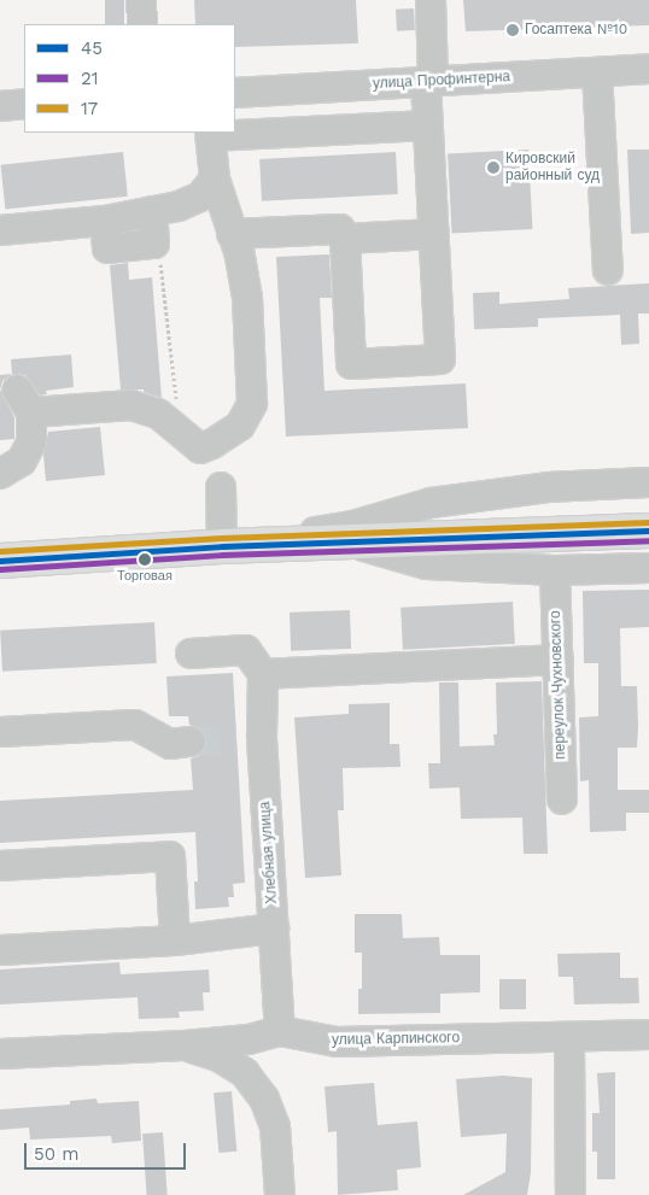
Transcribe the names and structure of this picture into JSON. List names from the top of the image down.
{
  "streets": {
    "street": [
      "улица Профинтерна",
      "переулок Чухновского",
      "Хлебная улица",
      "улица Карпинского"
    ]
  },
  "crossings": [
    ["Хлебная улица", "улица Карпинского"]
  ],
  "places": ["Госаптека №10", "Кировский районный суд", "Торговая"],
  "lines": ["transit line 17", "transit line 45", "transit line 21"],
  "legend": ["45", "21", "17"],
  "scale_bar": "50 m"
}
